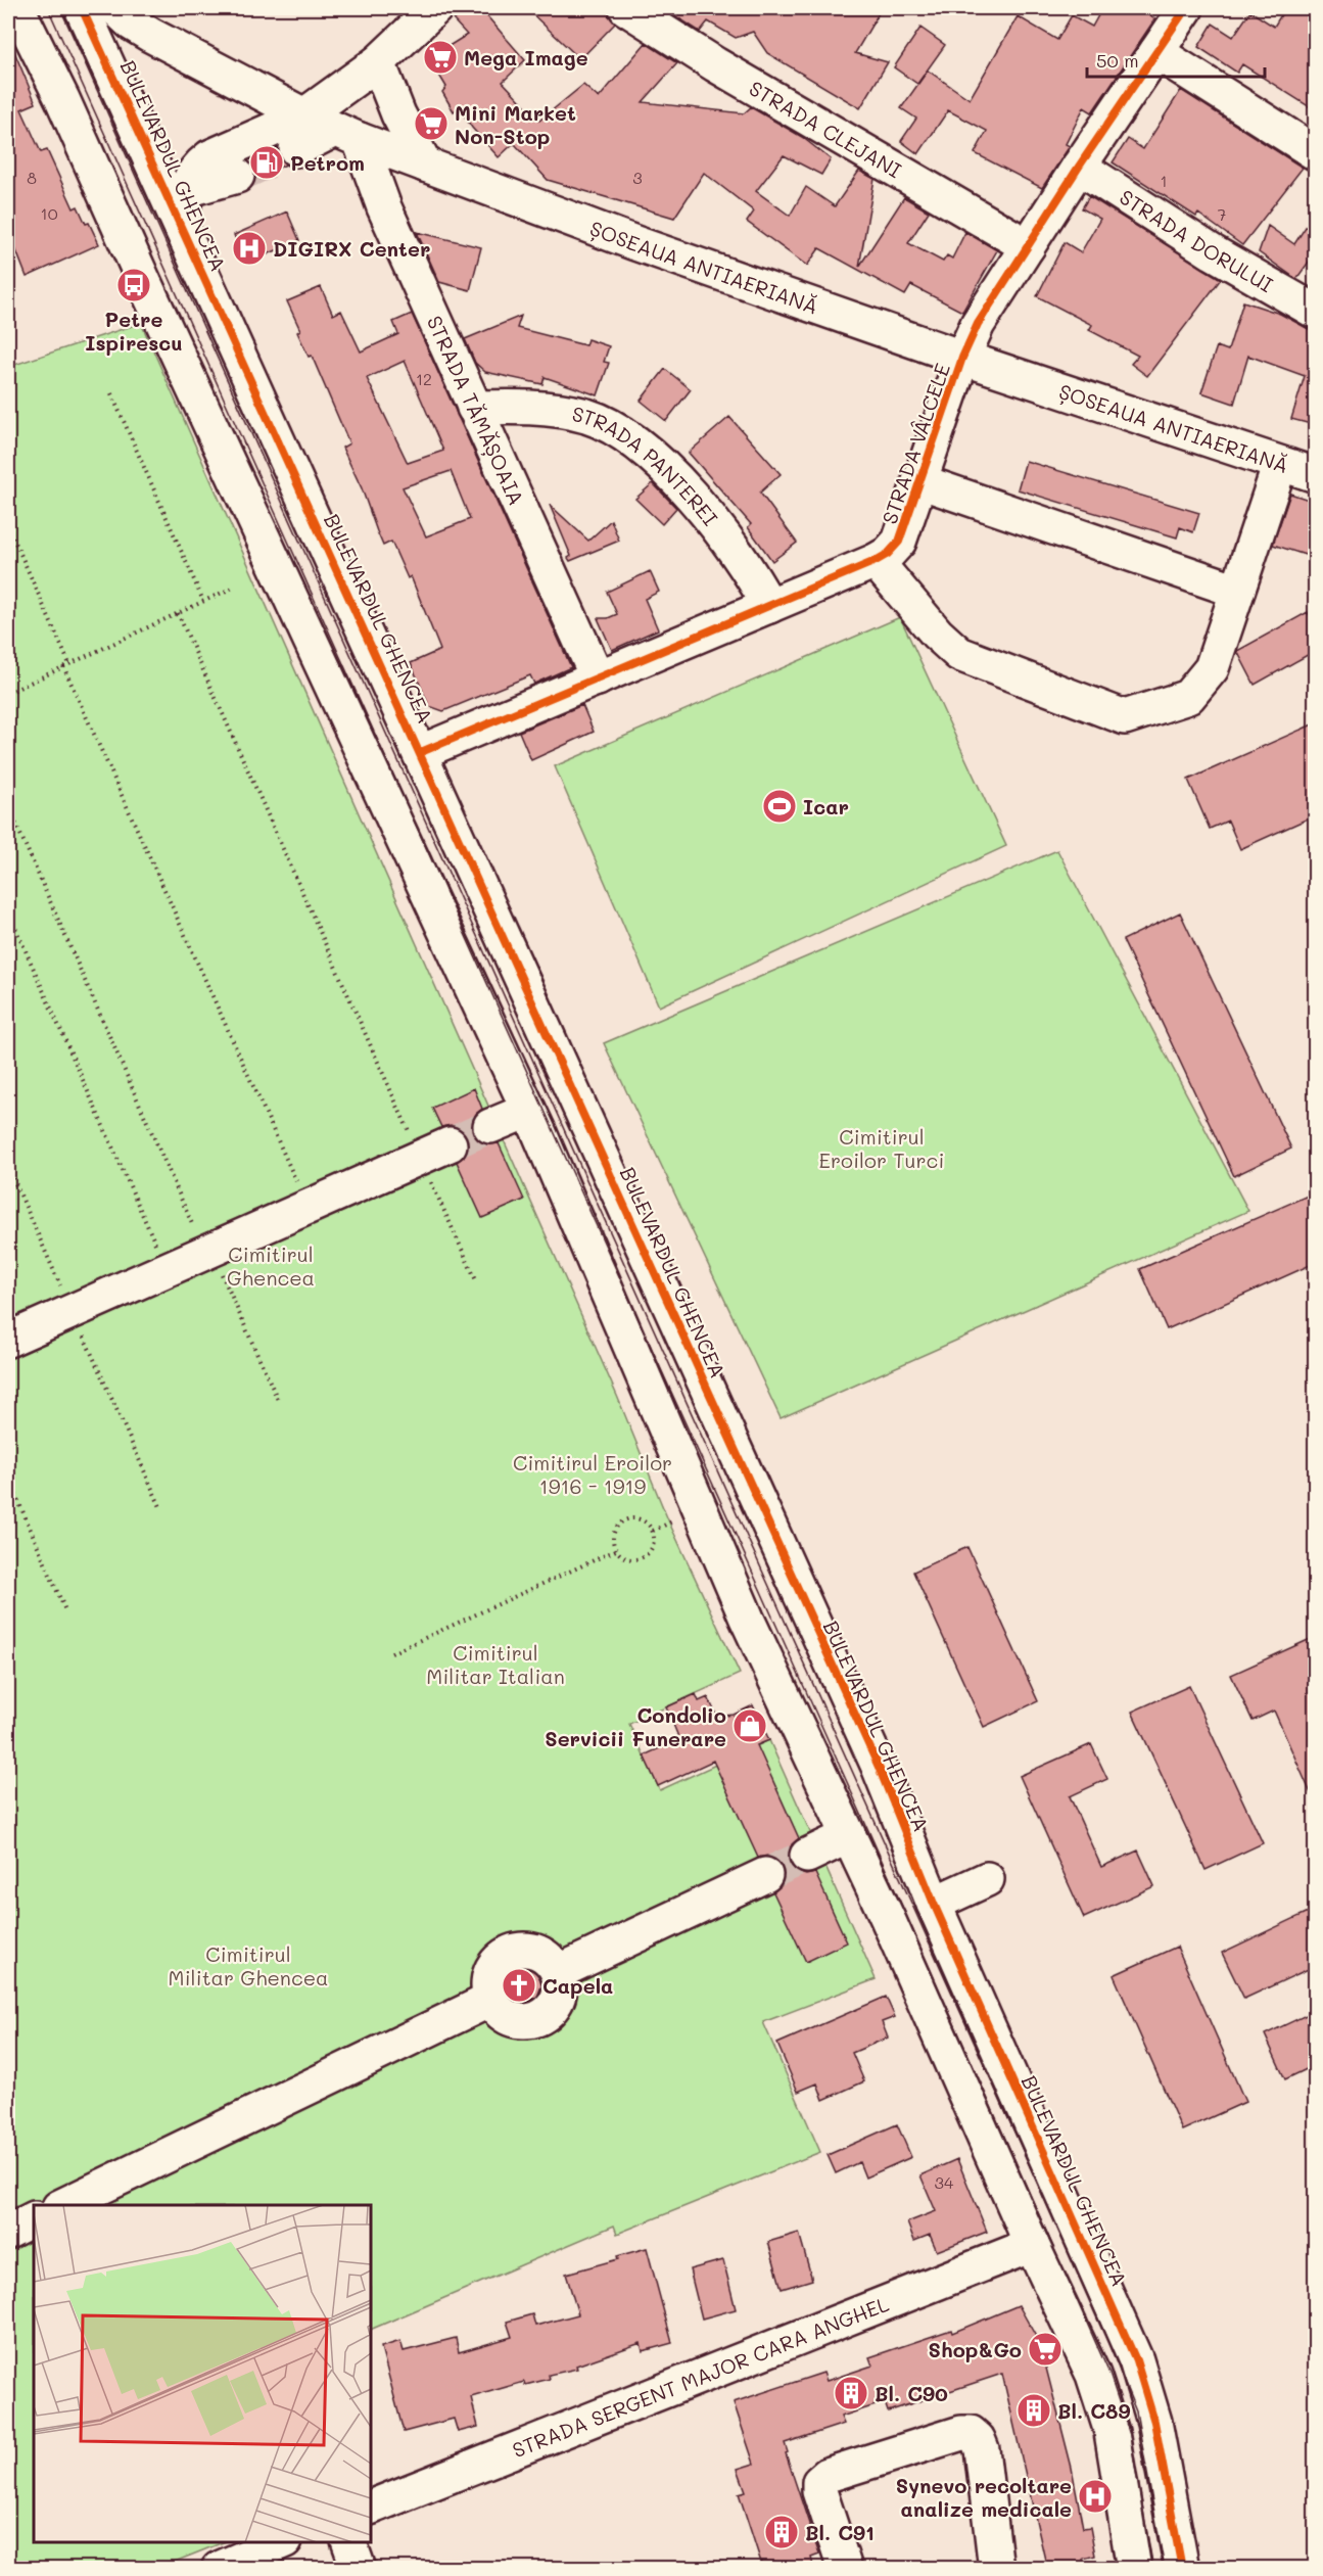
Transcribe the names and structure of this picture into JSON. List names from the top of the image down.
{
  "streets": {
    "main road": [
      "STRADA CLEJANI",
      "BULEVARDUL GHENCEA",
      "STRADA DORULUI",
      "ȘOSEAUA ANTIAERIANĂ",
      "STRADA TĂMĂȘOAIA",
      "STRADA VÂLCELE",
      "STRADA PANTEREI",
      "STRADA SERGENT MAJOR CARA ANGHEL"
    ]
  },
  "crossings": [
    ["STRADA CLEJANI", "STRADA VÂLCELE"],
    ["BULEVARDUL GHENCEA", "STRADA VÂLCELE"],
    ["STRADA DORULUI", "STRADA VÂLCELE"],
    ["ȘOSEAUA ANTIAERIANĂ", "STRADA TĂMĂȘOAIA"],
    ["ȘOSEAUA ANTIAERIANĂ", "STRADA VÂLCELE"],
    ["STRADA TĂMĂȘOAIA", "STRADA VÂLCELE"],
    ["STRADA TĂMĂȘOAIA", "STRADA PANTEREI"],
    ["STRADA VÂLCELE", "STRADA PANTEREI"]
  ],
  "parks": [
    "Cimitirul Eroilor Turci",
    "Cimitirul Ghencea",
    "Cimitirul Eroilor 1916 - 1919",
    "Cimitirul Militar Italian",
    "Cimitirul Militar Ghencea"
  ],
  "places": {
    "supermarket": ["Mega Image", "Mini Market Non-Stop", "Shop&Go"],
    "fuel station": ["Petrom"],
    "hospital": ["DIGIRX Center", "Synevo recoltare analize medicale"],
    "bus stop": ["Petre Ispirescu"],
    "sports": ["Icar"],
    "shop": ["Condolio Servicii Funerare"],
    "church": ["Capela"],
    "building": ["Bl. C90", "Bl. C89", "Bl. C91"]
  },
  "house_numbers": [
    "8",
    "3",
    "1",
    "10",
    "7",
    "12",
    "34"
  ],
  "scale_bar": "50 m"
}
